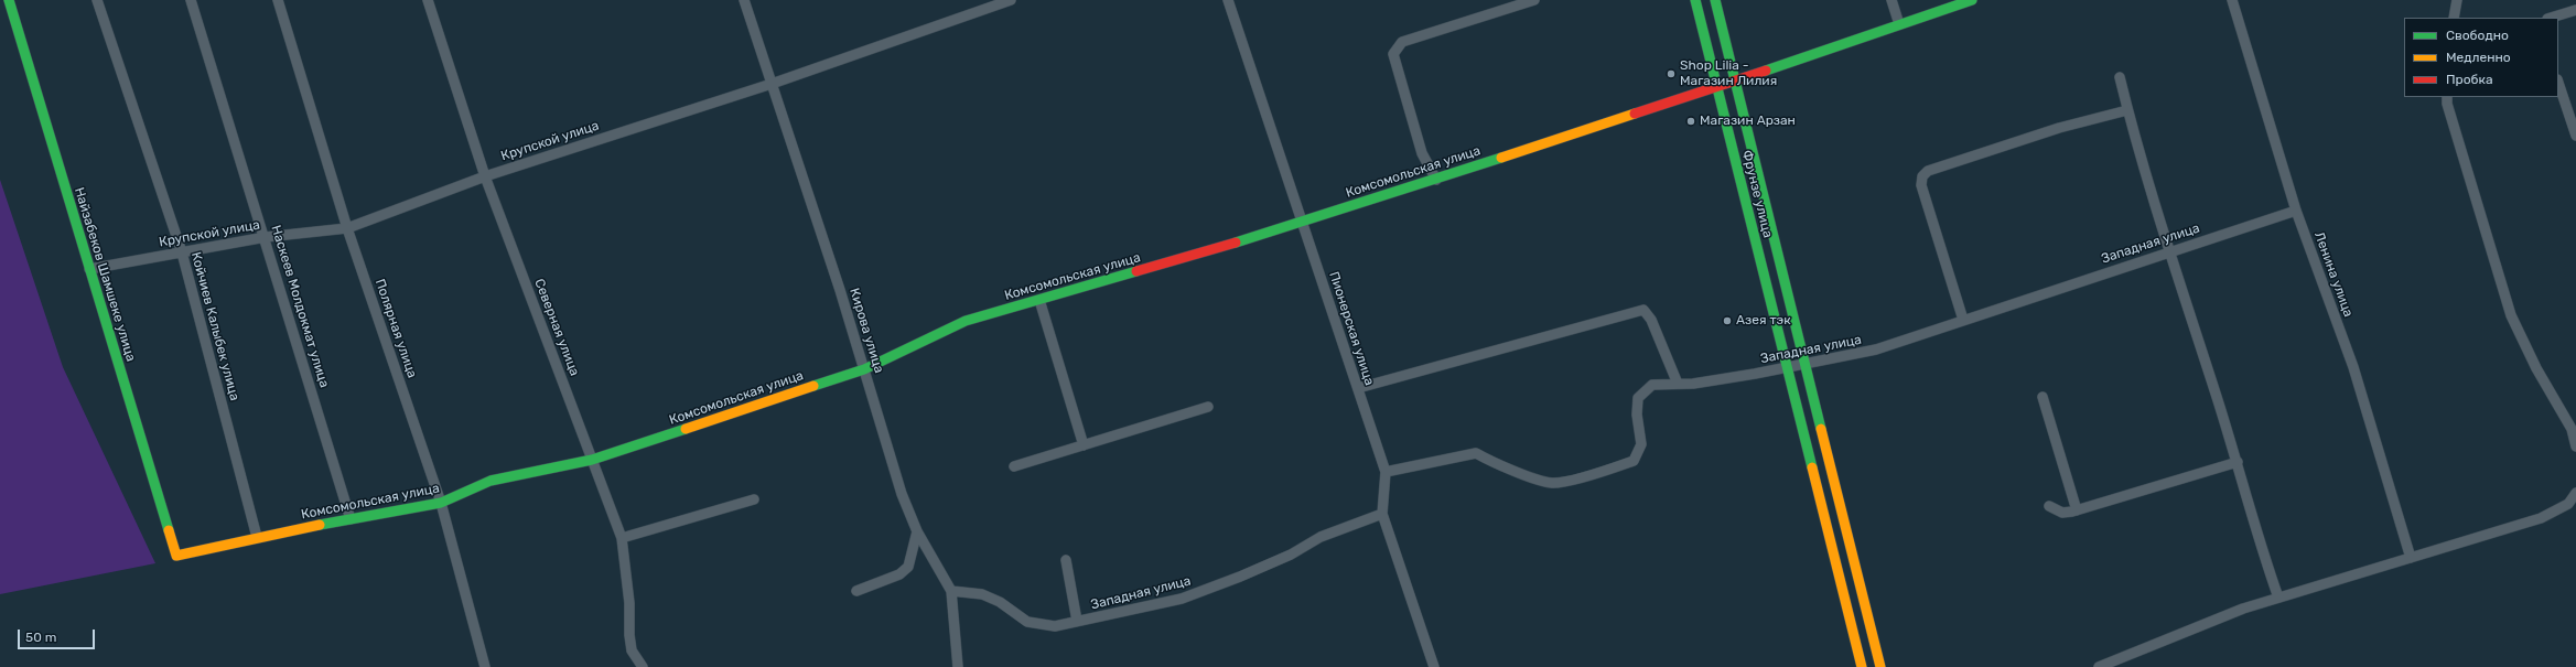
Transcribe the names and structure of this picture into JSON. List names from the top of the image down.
{
  "streets": {
    "street": [
      "Крупской улица",
      "Комсомольская улица",
      "Фрунзе улица",
      "Западная улица",
      "Найзабеков Шамшеке улица",
      "Ленина улица",
      "Наскеев Молдокмат улица",
      "Койчиев Калыбек улица",
      "Северная улица",
      "Полярная улица",
      "Пионерская улица",
      "Кирова улица"
    ]
  },
  "crossings": [
    ["Крупской улица", "Найзабеков Шамшеке улица"],
    ["Крупской улица", "Наскеев Молдокмат улица"],
    ["Крупской улица", "Койчиев Калыбек улица"],
    ["Крупской улица", "Северная улица"],
    ["Крупской улица", "Полярная улица"],
    ["Крупской улица", "Кирова улица"],
    ["Комсомольская улица", "Фрунзе улица"],
    ["Комсомольская улица", "Найзабеков Шамшеке улица"],
    ["Комсомольская улица", "Наскеев Молдокмат улица"],
    ["Комсомольская улица", "Койчиев Калыбек улица"],
    ["Комсомольская улица", "Северная улица"],
    ["Комсомольская улица", "Полярная улица"],
    ["Комсомольская улица", "Пионерская улица"],
    ["Комсомольская улица", "Кирова улица"],
    ["Фрунзе улица", "Западная улица"],
    ["Западная улица", "Ленина улица"],
    ["Западная улица", "Пионерская улица"],
    ["Западная улица", "Кирова улица"]
  ],
  "places": ["Shop Lilia - Магазин Лилия", "Магазин Арзан", "Азея тэк"],
  "legend": ["Свободно", "Медленно", "Пробка"],
  "scale_bar": "50 m"
}
